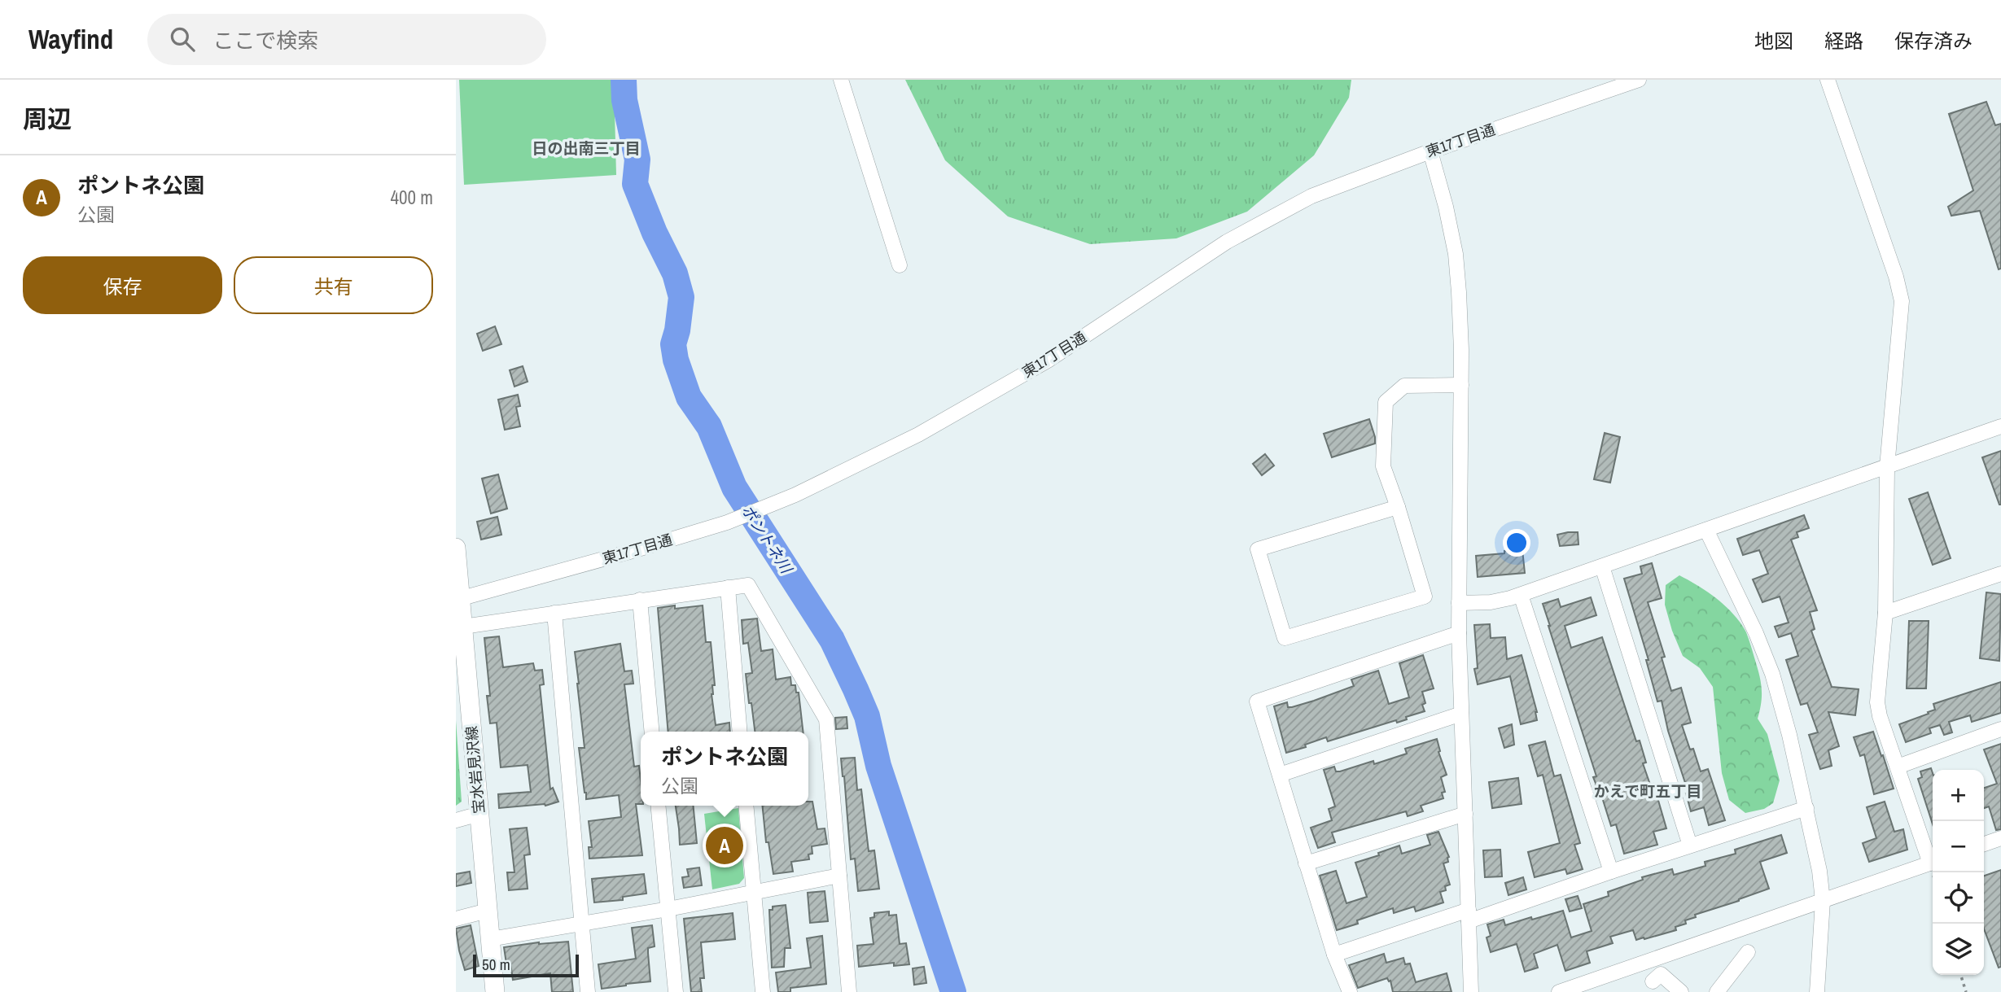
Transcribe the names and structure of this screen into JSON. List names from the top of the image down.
{
  "streets": {
    "main road": ["宝水岩見沢線"],
    "street": ["東17丁目通"]
  },
  "crossings": [
    ["東17丁目通", "宝水岩見沢線"]
  ],
  "districts": ["日の出南三丁目", "かえで町五丁目"],
  "water": ["ポントネ川"],
  "scale_bar": "50 m",
  "page": {
    "header": "Wayfind",
    "search": "ここで検索",
    "nav": ["地図", "経路", "保存済み"],
    "heading": "周辺",
    "list": [
      {
        "mark": "A",
        "name": "ポントネ公園",
        "note": "公園",
        "value": "400 m"
      }
    ],
    "buttons": ["保存", "共有"],
    "popup": ["ポントネ公園", "公園"],
    "map_buttons": ["+", "−"],
    "pins": "A",
    "scale": "50 m"
  }
}
